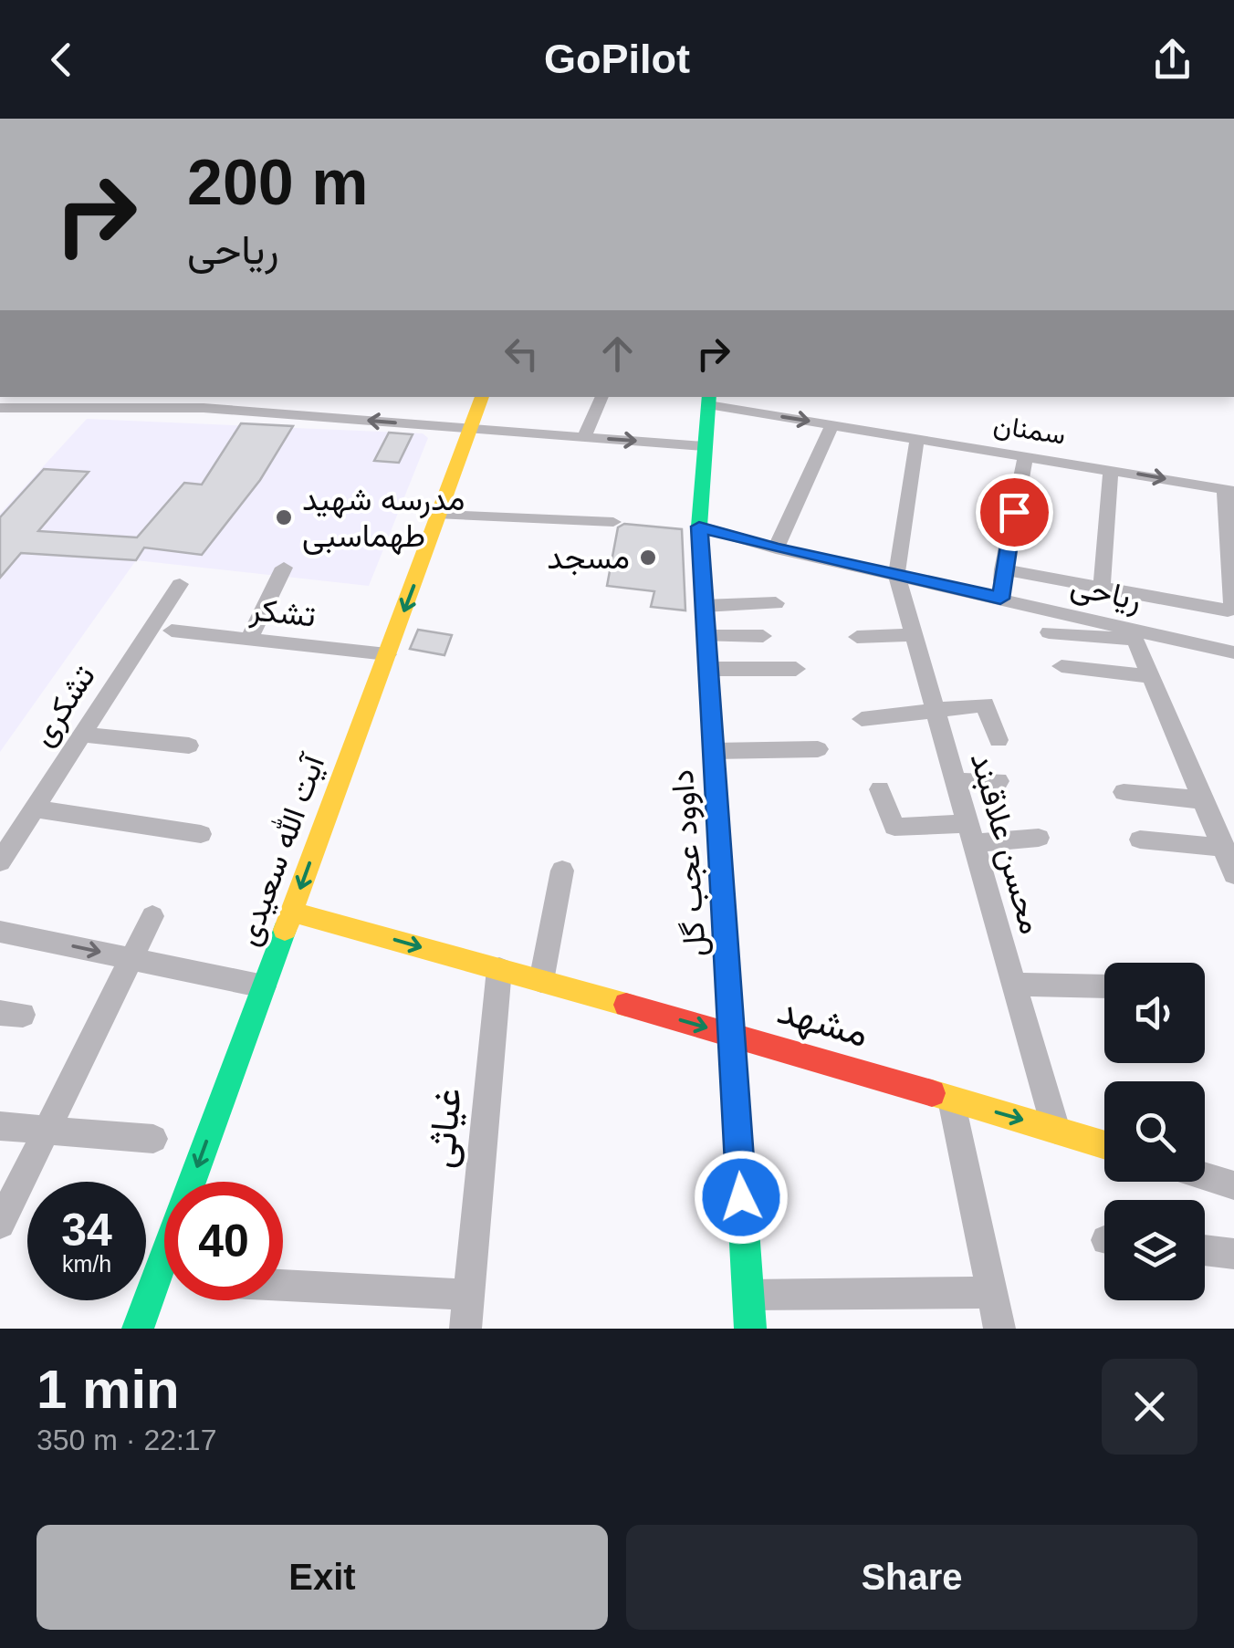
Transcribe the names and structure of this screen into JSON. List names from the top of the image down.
{
  "streets": {
    "street": [
      "سمنان",
      "ریاحی",
      "تشکر",
      "تشکری",
      "محسن علاقبند",
      "آیت الله سعیدی",
      "داوود عجب گل",
      "مشهد",
      "غیاثی"
    ]
  },
  "crossings": [
    ["سمنان", "داوود عجب گل"],
    ["ریاحی", "محسن علاقبند"],
    ["ریاحی", "داوود عجب گل"],
    ["تشکر", "آیت الله سعیدی"],
    ["محسن علاقبند", "مشهد"],
    ["آیت الله سعیدی", "مشهد"],
    ["داوود عجب گل", "مشهد"],
    ["مشهد", "غیاثی"]
  ],
  "one_way": ["سمنان", "مشهد"],
  "places": ["مدرسه شهید طهماسبی", "مسجد"],
  "page": {
    "header": "GoPilot",
    "turn": ["200 m", "ریاحی"],
    "speed": "34 km/h",
    "limit": "40",
    "heading": ["1 min", "350 m · 22:17"],
    "buttons": ["Exit", "Share"]
  }
}
